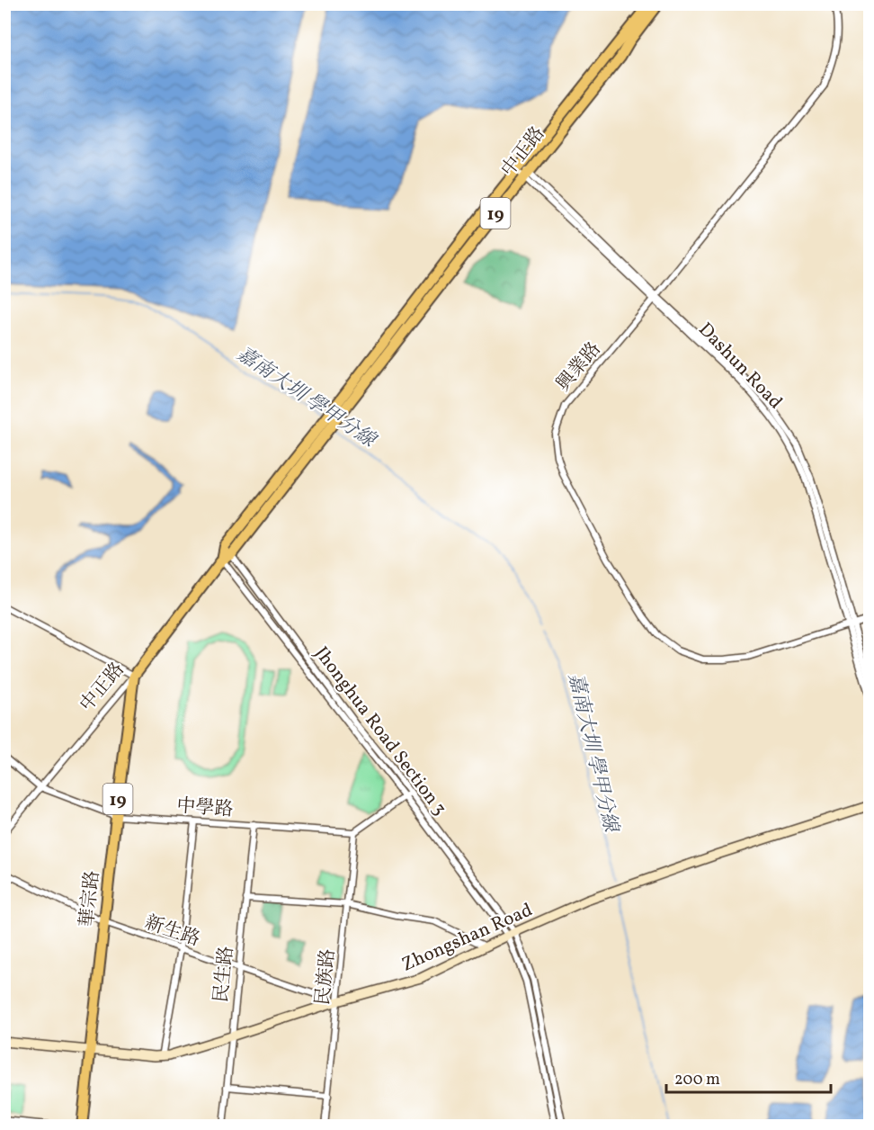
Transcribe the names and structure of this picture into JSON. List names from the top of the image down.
{
  "streets": {
    "main road": [
      "中正路",
      "19",
      "華宗路",
      "Zhongshan Road"
    ],
    "street": [
      "Dashun Road",
      "興業路",
      "Jhonghua Road Section 3",
      "中學路",
      "新生路",
      "民生路",
      "民族路"
    ]
  },
  "crossings": [
    ["中正路", "Dashun Road"],
    ["中正路", "Jhonghua Road Section 3"],
    ["中正路", "中學路"],
    ["中正路", "華宗路"],
    ["Dashun Road", "興業路"],
    ["Jhonghua Road Section 3", "Zhongshan Road"],
    ["中學路", "華宗路"],
    ["中學路", "民生路"],
    ["中學路", "民族路"],
    ["華宗路", "新生路"],
    ["華宗路", "Zhongshan Road"],
    ["新生路", "Zhongshan Road"],
    ["新生路", "民生路"],
    ["新生路", "民族路"],
    ["Zhongshan Road", "民生路"],
    ["Zhongshan Road", "民族路"]
  ],
  "water": ["嘉南大圳 學甲分線"],
  "scale_bar": "200 m"
}
